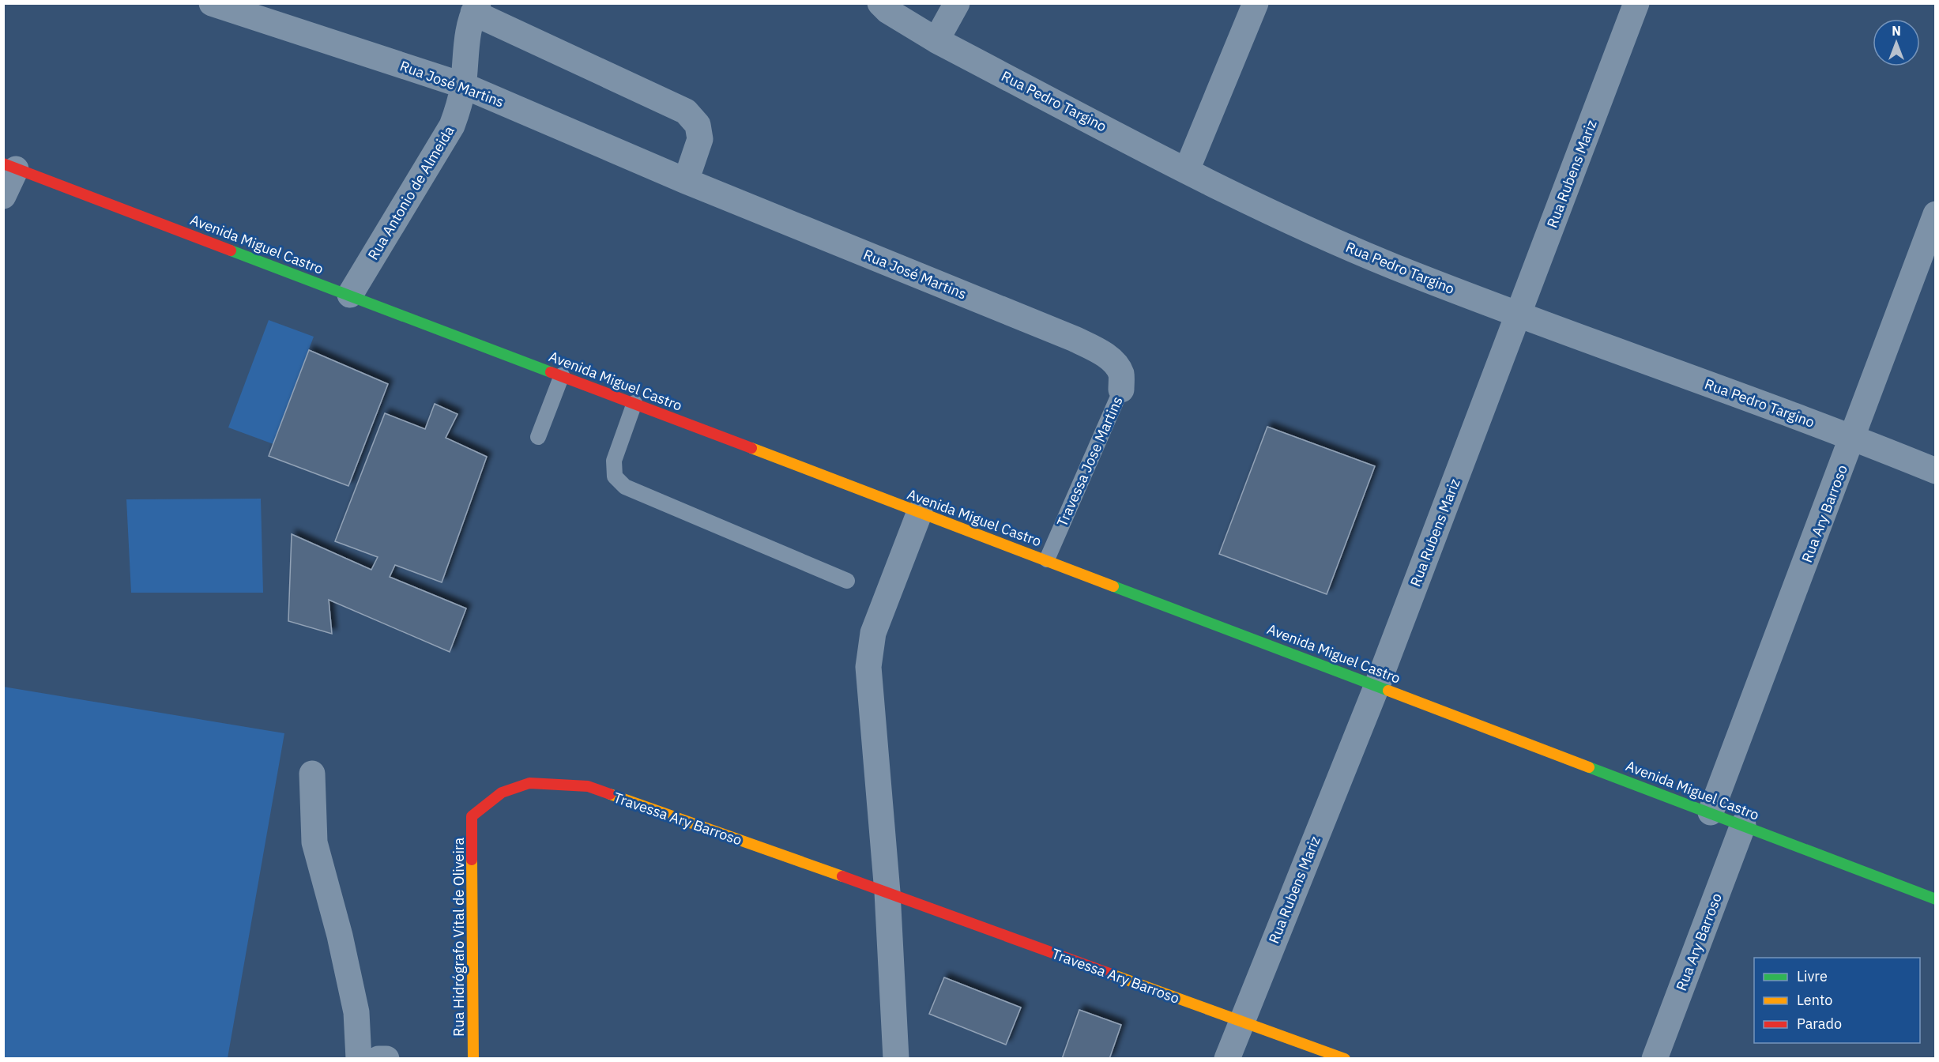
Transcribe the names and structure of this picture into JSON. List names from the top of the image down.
{
  "streets": {
    "main road": ["Avenida Miguel Castro", "Travessa Ary Barroso", "Rua Hidrógrafo Vital de Oliveira"],
    "street": [
      "Rua José Martins",
      "Rua Pedro Targino",
      "Rua Rubens Mariz",
      "Rua Antonio de Almeida",
      "Rua Ary Barroso"
    ],
    "lane": ["Travessa Jose Martins"]
  },
  "crossings": [
    ["Rua José Martins", "Rua Antonio de Almeida"],
    ["Rua José Martins", "Travessa Jose Martins"],
    ["Rua Pedro Targino", "Rua Rubens Mariz"],
    ["Rua Pedro Targino", "Rua Ary Barroso"],
    ["Rua Rubens Mariz", "Avenida Miguel Castro"],
    ["Rua Rubens Mariz", "Travessa Ary Barroso"],
    ["Rua Antonio de Almeida", "Avenida Miguel Castro"],
    ["Avenida Miguel Castro", "Travessa Jose Martins"],
    ["Avenida Miguel Castro", "Rua Ary Barroso"],
    ["Travessa Ary Barroso", "Rua Hidrógrafo Vital de Oliveira"]
  ],
  "legend": ["Livre", "Lento", "Parado"],
  "north": "top"
}
